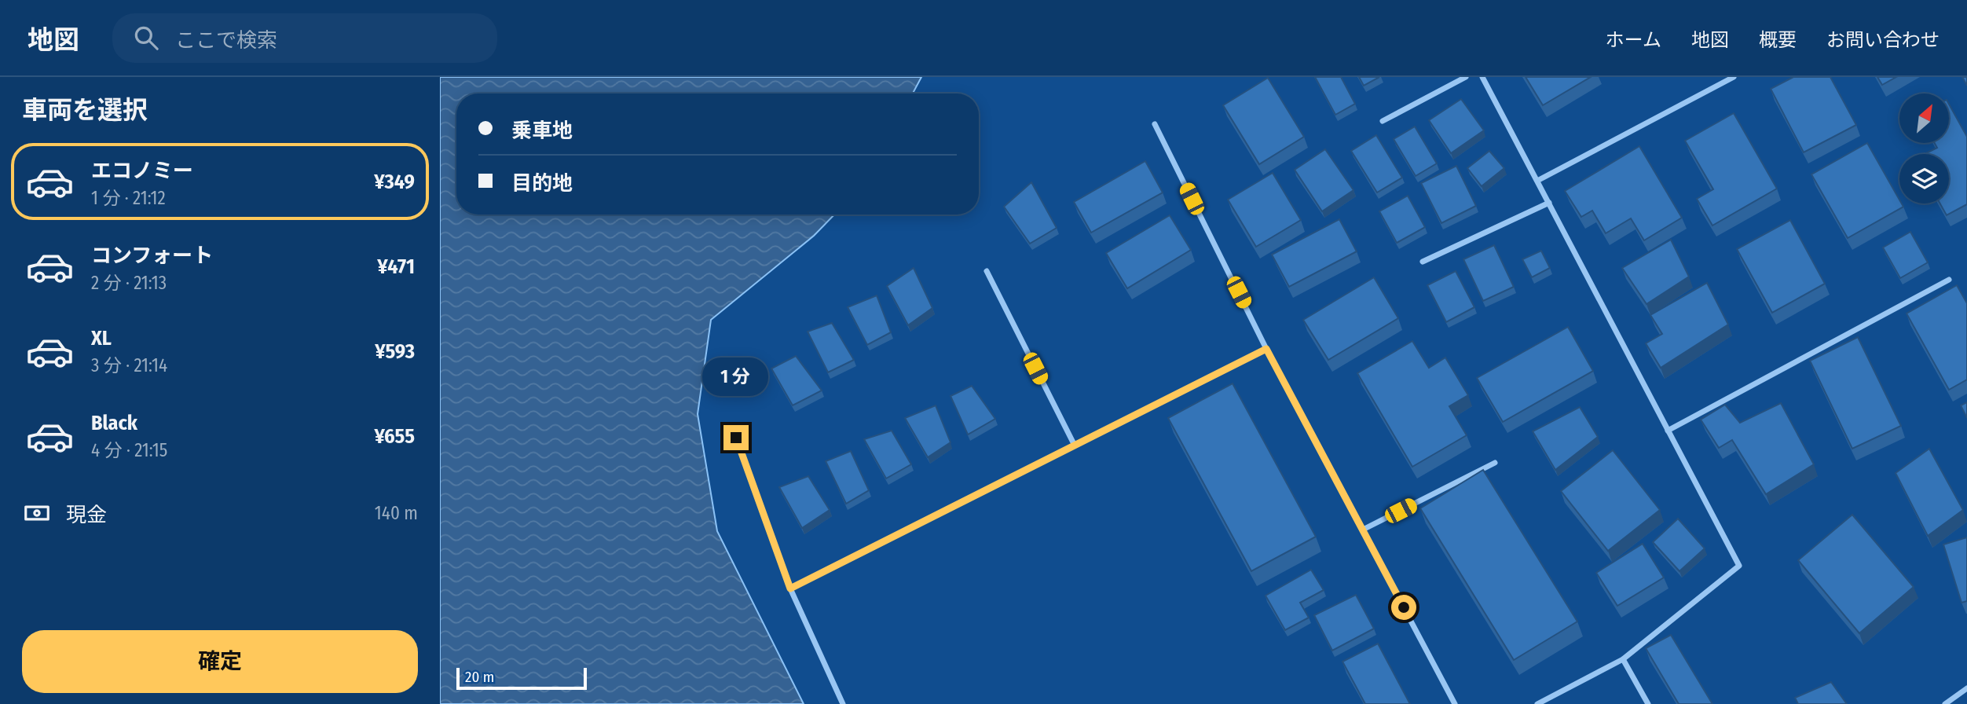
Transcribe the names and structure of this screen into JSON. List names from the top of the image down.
{
  "scale_bar": "20 m",
  "north": "top right",
  "page": {
    "header": "地図",
    "search": "ここで検索",
    "nav": [
      "ホーム",
      "地図",
      "概要",
      "お問い合わせ"
    ],
    "heading": "車両を選択",
    "banner": ["乗車地", "目的地"],
    "list": [
      {
        "name": "エコノミー",
        "note": "1 分 · 21:12",
        "value": "¥349"
      },
      {
        "name": "コンフォート",
        "note": "2 分 · 21:13",
        "value": "¥471"
      },
      {
        "name": "XL",
        "note": "3 分 · 21:14",
        "value": "¥593"
      },
      {
        "name": "Black",
        "note": "4 分 · 21:15",
        "value": "¥655"
      }
    ],
    "bubble": "1 分",
    "pay": ["現金", "140 m"],
    "buttons": "確定",
    "scale": "20 m"
  }
}
